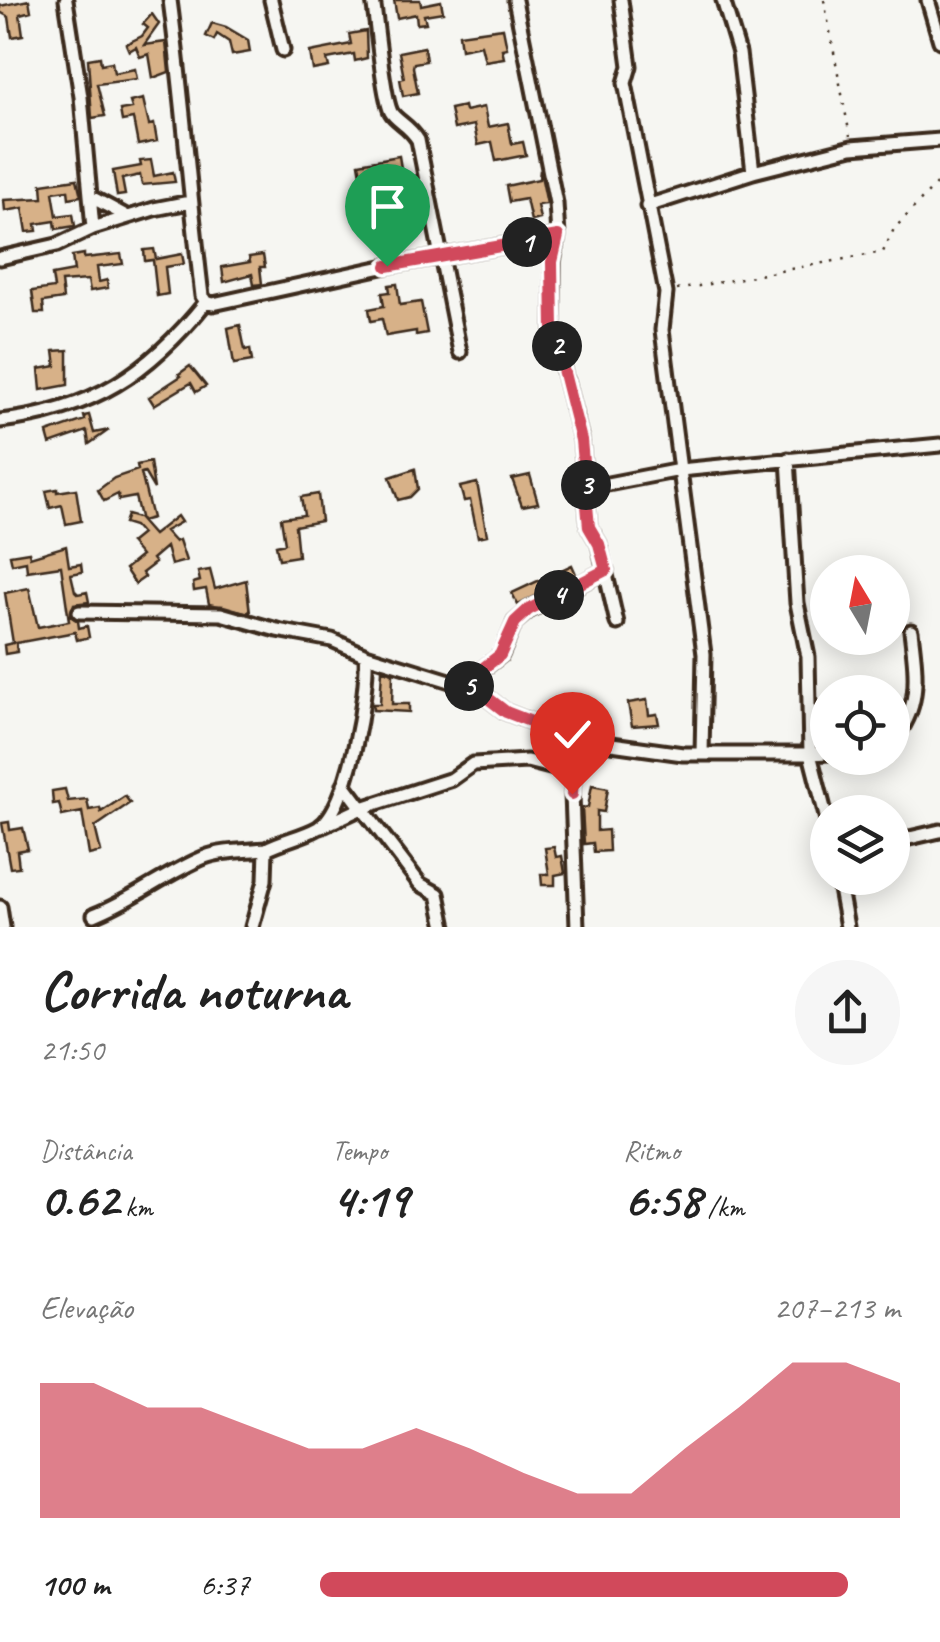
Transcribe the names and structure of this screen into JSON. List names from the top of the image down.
{
  "north": "top",
  "page": {
    "pins": [
      "1",
      "2",
      "3",
      "4",
      "5"
    ],
    "heading": ["Corrida noturna", "21:50"],
    "stats": [
      ["Distância", "0.62 km"],
      ["Tempo", "4:19"],
      ["Ritmo", "6:58 /km"]
    ],
    "chart": ["Elevação", "207–213 m"],
    "list": [
      {
        "name": "100 m",
        "note": "6:37"
      }
    ]
  }
}
